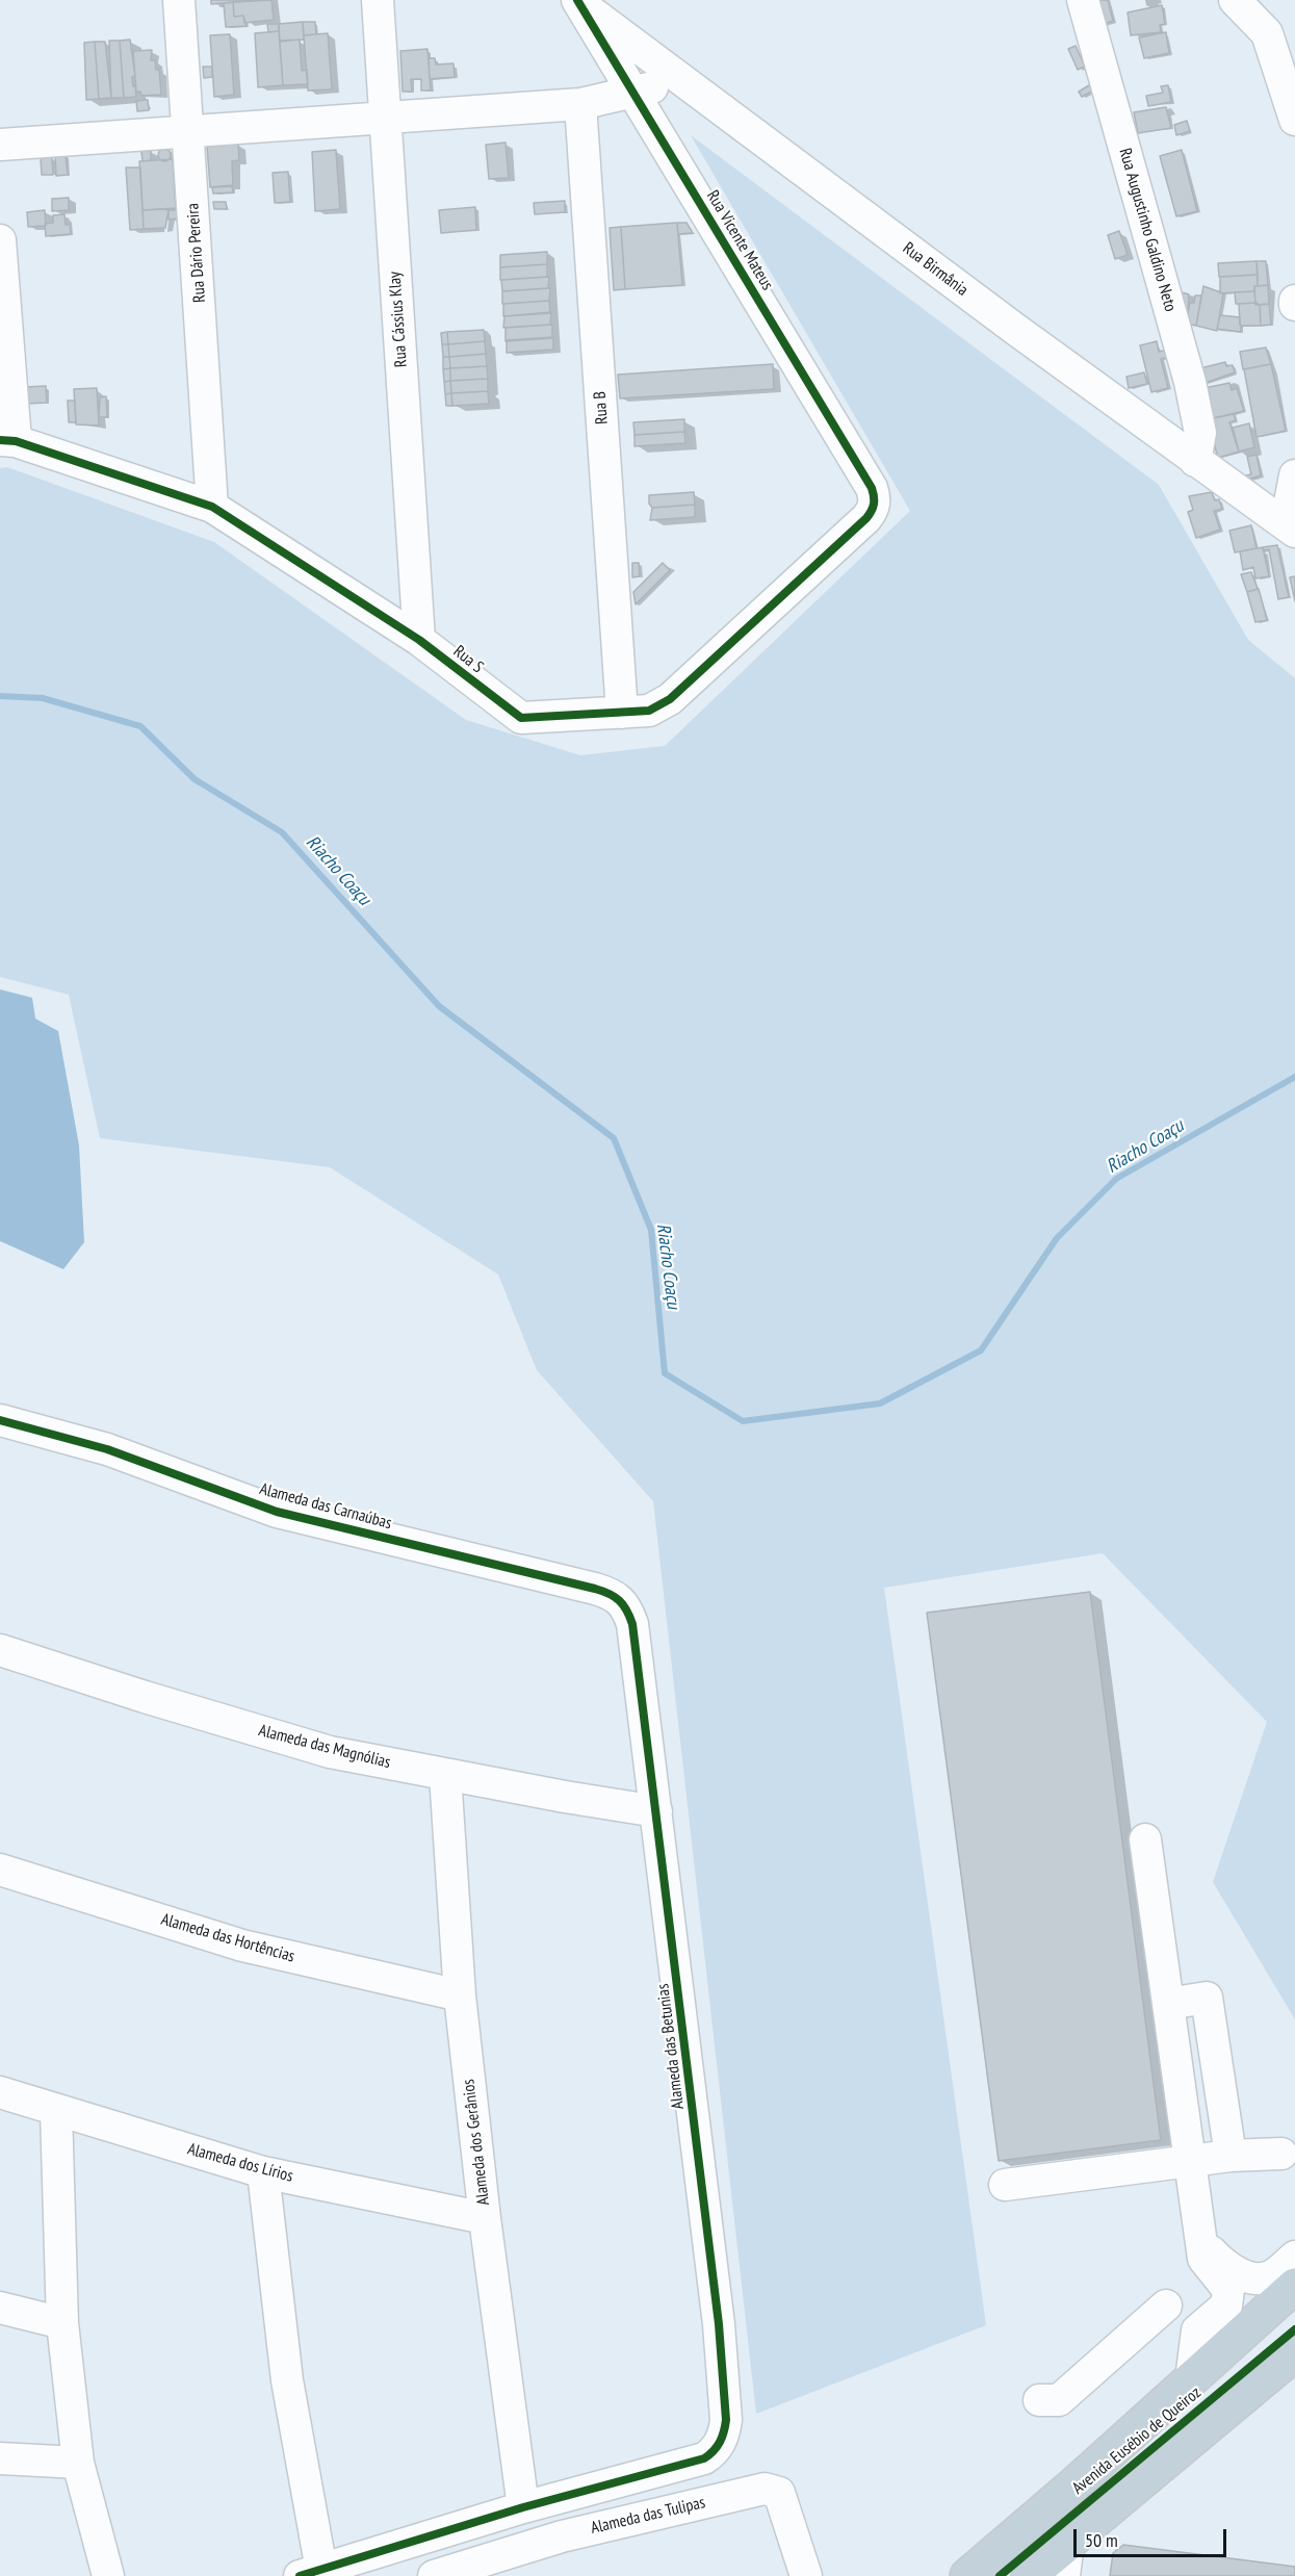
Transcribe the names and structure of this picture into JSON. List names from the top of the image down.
{
  "streets": {
    "highway": ["Avenida Eusébio de Queiroz"],
    "street": [
      "Rua Augustinho Galdino Neto",
      "Rua Vicente Mateus",
      "Rua Dário Pereira",
      "Rua Birmânia",
      "Rua Cássius Klay",
      "Rua B",
      "Rua S",
      "Alameda das Carnaúbas",
      "Alameda das Magnólias",
      "Alameda das Hortências",
      "Alameda das Betunias",
      "Alameda dos Gerânios",
      "Alameda dos Lírios",
      "Alameda das Tulipas"
    ]
  },
  "crossings": [
    ["Rua Augustinho Galdino Neto", "Rua Birmânia"],
    ["Rua Vicente Mateus", "Rua Birmânia"],
    ["Rua Vicente Mateus", "Rua S"],
    ["Rua Dário Pereira", "Rua S"],
    ["Rua Cássius Klay", "Rua S"],
    ["Rua B", "Rua S"],
    ["Alameda das Carnaúbas", "Alameda das Betunias"],
    ["Alameda das Magnólias", "Alameda das Betunias"],
    ["Alameda das Magnólias", "Alameda dos Gerânios"],
    ["Alameda das Hortências", "Alameda dos Gerânios"],
    ["Alameda das Betunias", "Alameda dos Gerânios"],
    ["Alameda dos Gerânios", "Alameda dos Lírios"]
  ],
  "water": ["Riacho Coaçu"],
  "scale_bar": "50 m"
}
